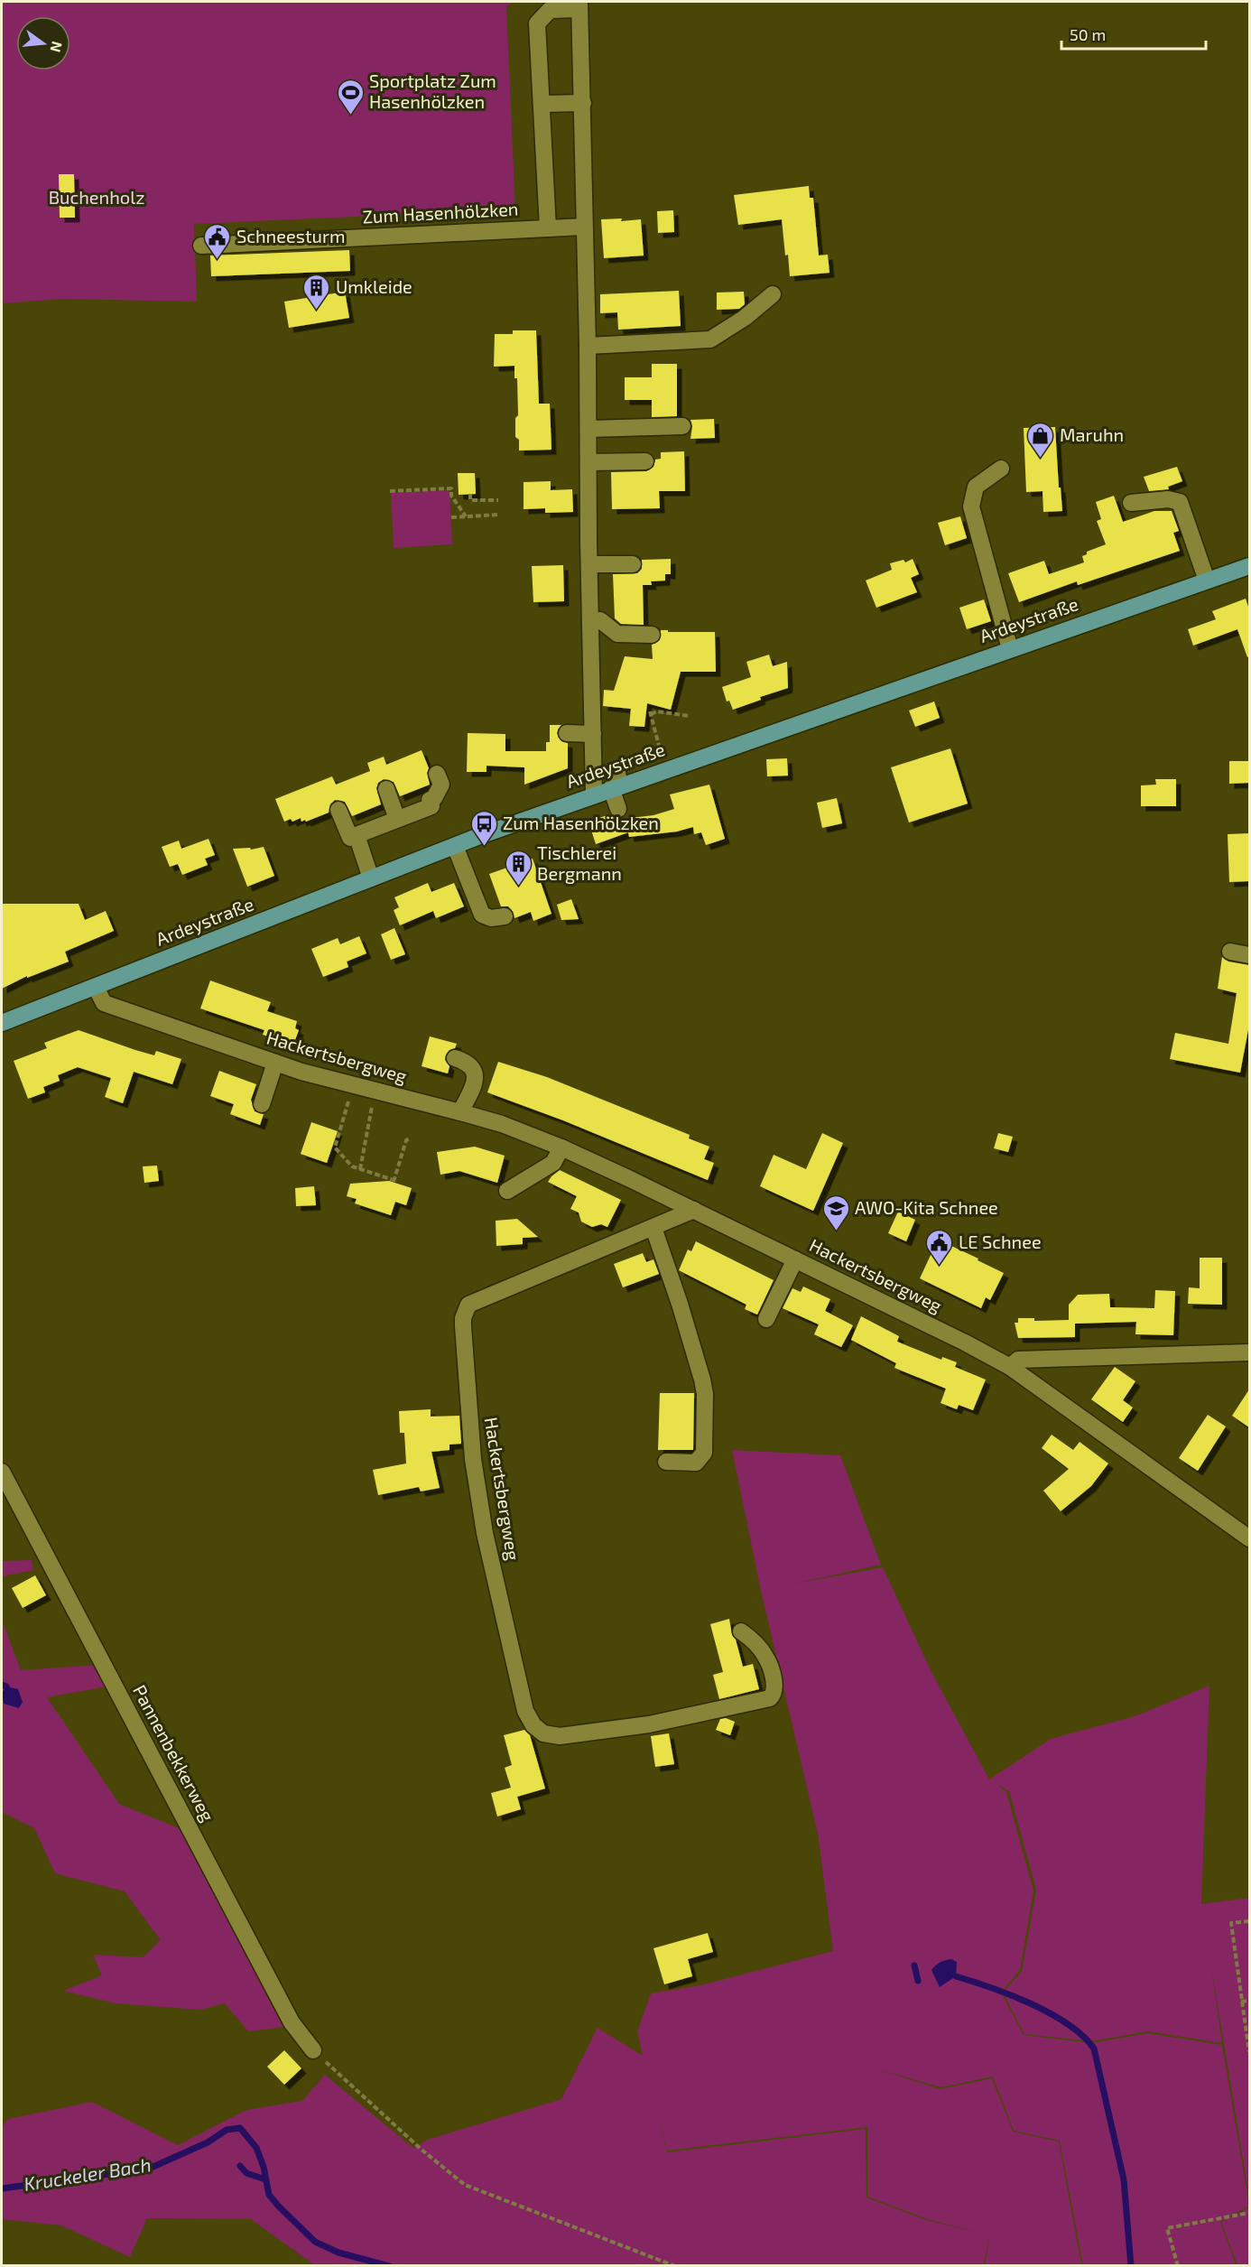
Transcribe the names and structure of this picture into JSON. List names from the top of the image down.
{
  "streets": {
    "main road": ["Ardeystraße"],
    "street": ["Zum Hasenhölzken", "Hackertsbergweg", "Pannenbekkerweg"]
  },
  "crossings": [
    ["Ardeystraße", "Hackertsbergweg"]
  ],
  "water": ["Kruckeler Bach"],
  "parks": ["Buchenholz"],
  "places": {
    "sports": ["Sportplatz Zum Hasenhölzken"],
    "public building": ["Schneesturm", "LE Schnee"],
    "building": ["Umkleide", "Tischlerei Bergmann"],
    "shop": ["Maruhn"],
    "bus stop": ["Zum Hasenhölzken"],
    "school or university": ["AWO-Kita Schnee"]
  },
  "scale_bar": "50 m",
  "north": "right"
}
